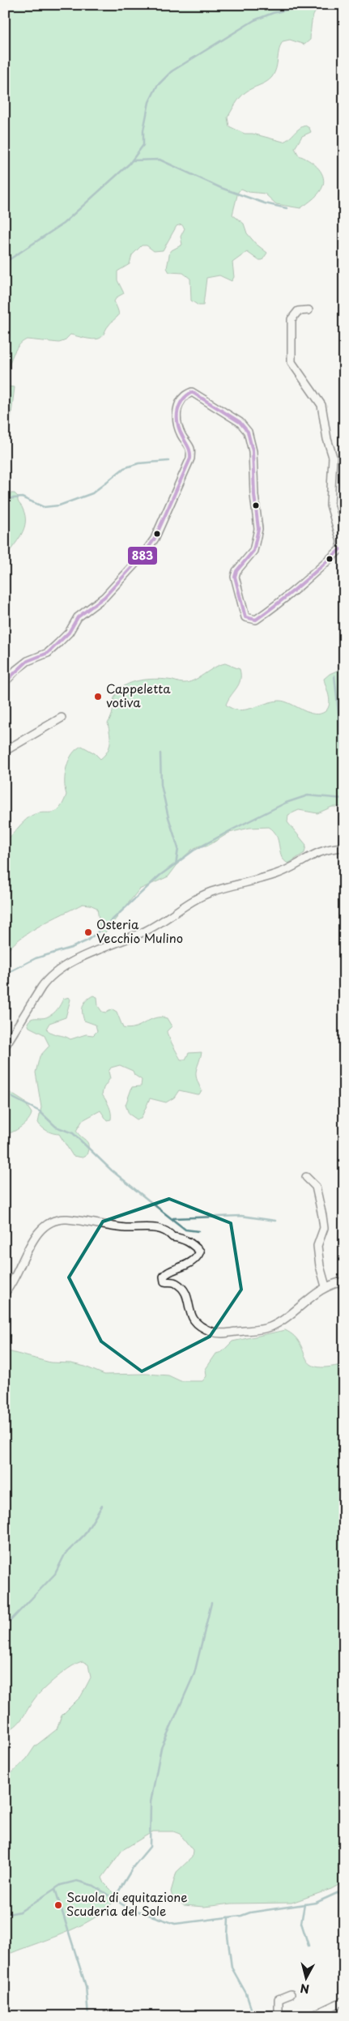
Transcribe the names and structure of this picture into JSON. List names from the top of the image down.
{
  "places": ["Cappeletta votiva", "Osteria Vecchio Mulino", "Scuola di equitazione Scuderia del Sole"],
  "lines": ["transit line 883"],
  "north": "bottom"
}
